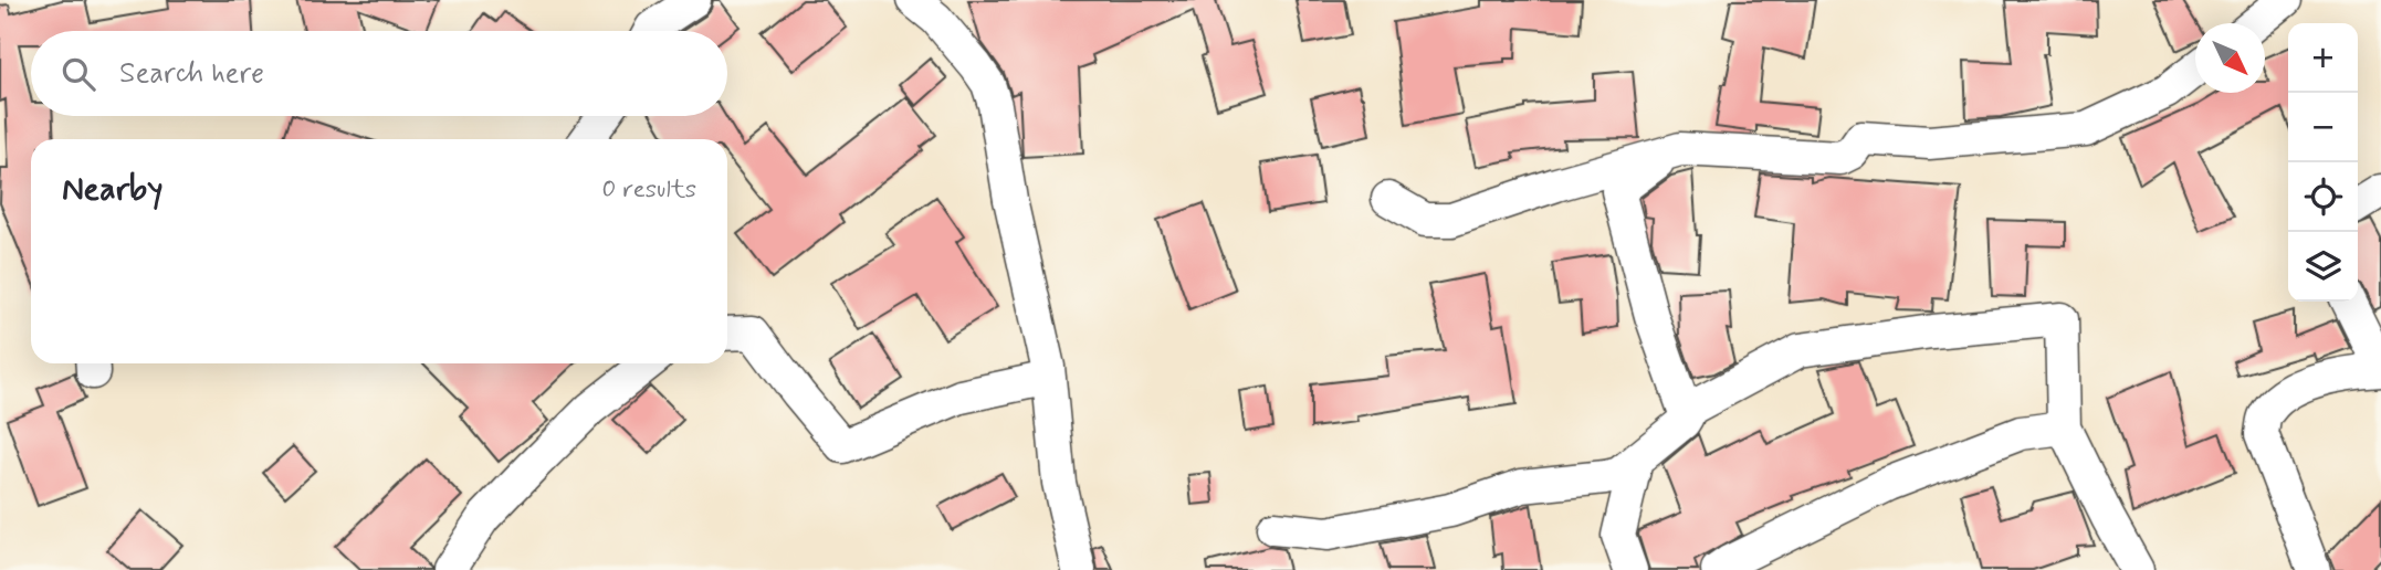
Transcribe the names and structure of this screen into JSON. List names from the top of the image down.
{
  "north": "bottom right",
  "page": {
    "map_buttons": ["+", "−"],
    "search": "Search here",
    "heading": ["Nearby", "0 results"]
  }
}
